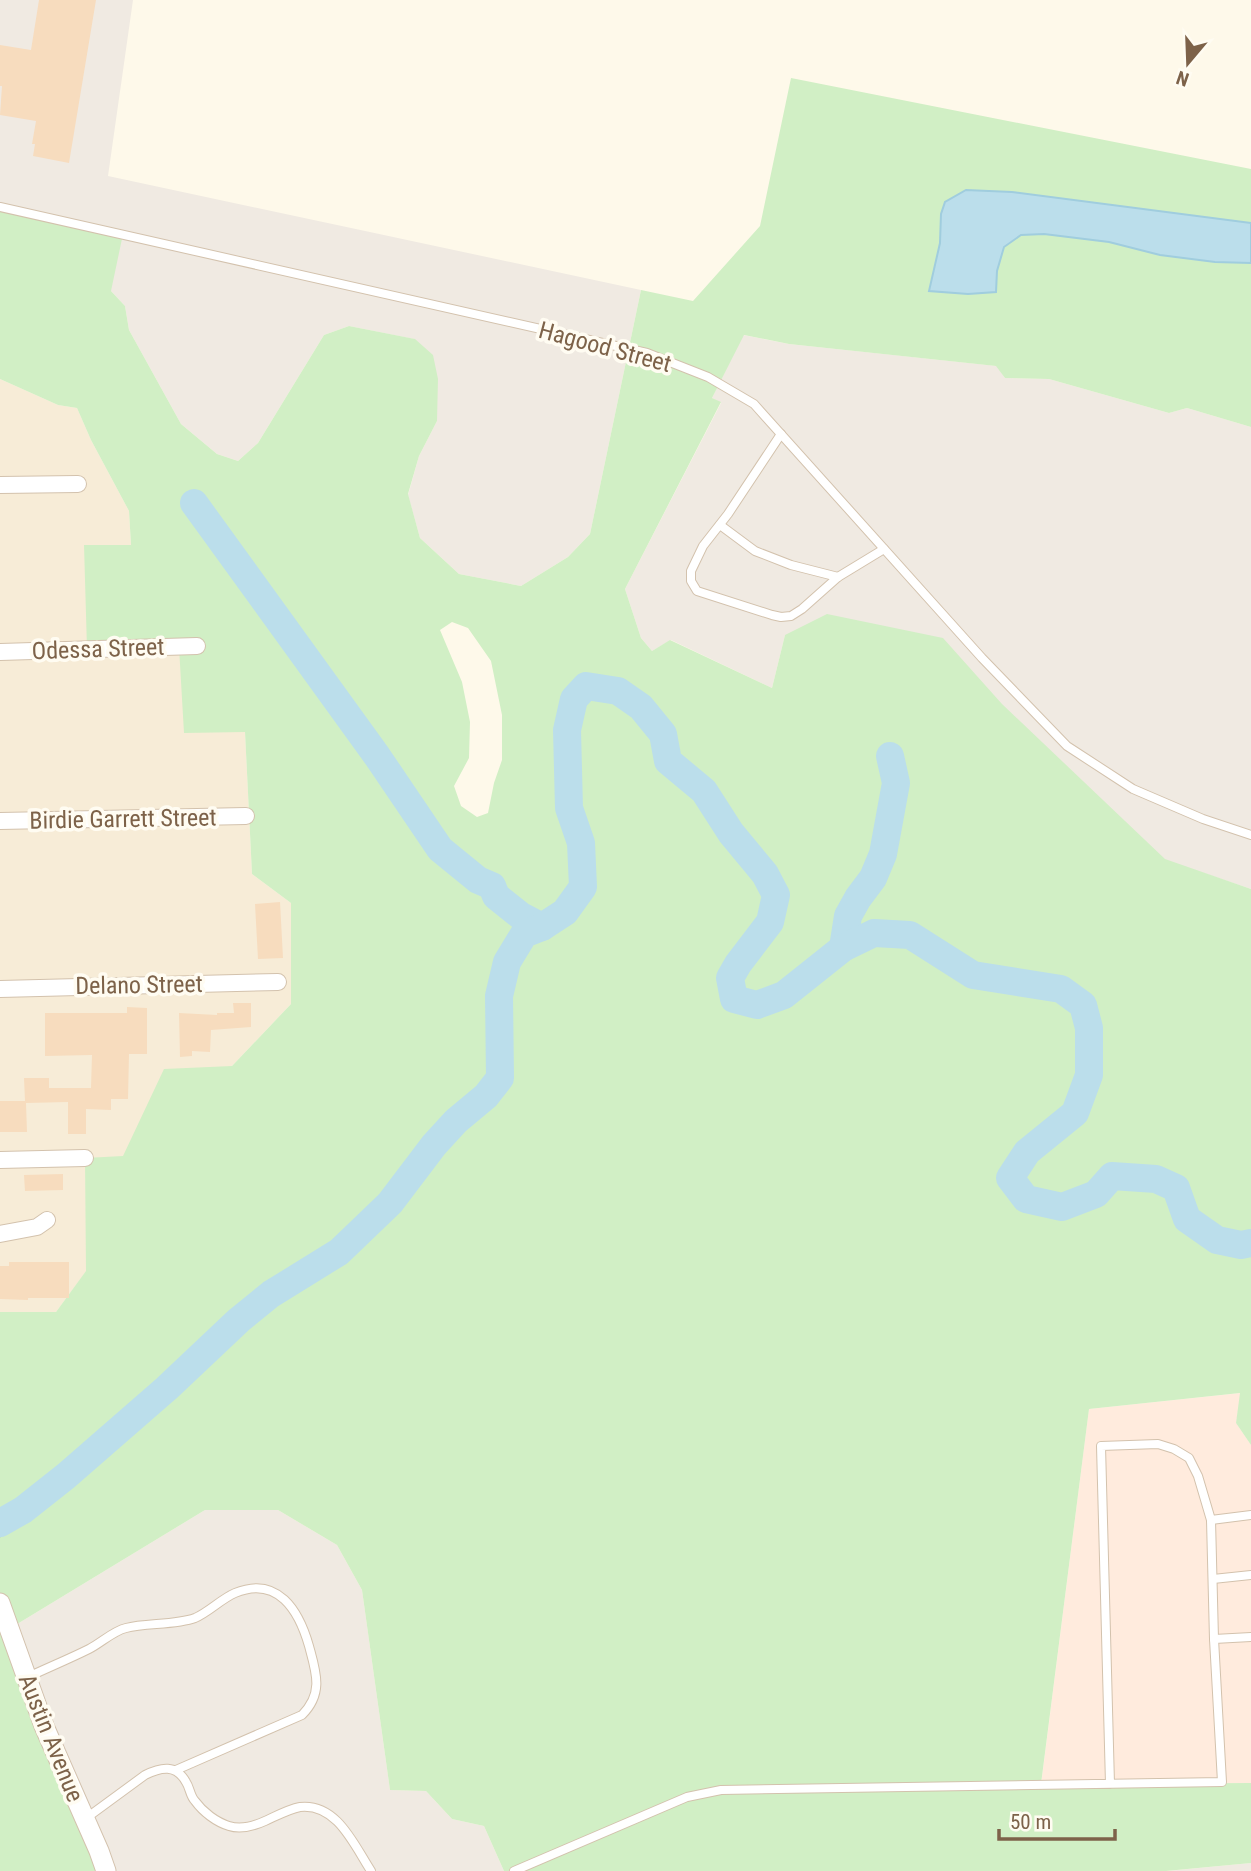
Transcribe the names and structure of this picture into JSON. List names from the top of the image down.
{
  "streets": {
    "street": [
      "Odessa Street",
      "Birdie Garrett Street",
      "Delano Street",
      "Austin Avenue"
    ],
    "lane": ["Hagood Street"]
  },
  "scale_bar": "50 m",
  "north": "bottom"
}
